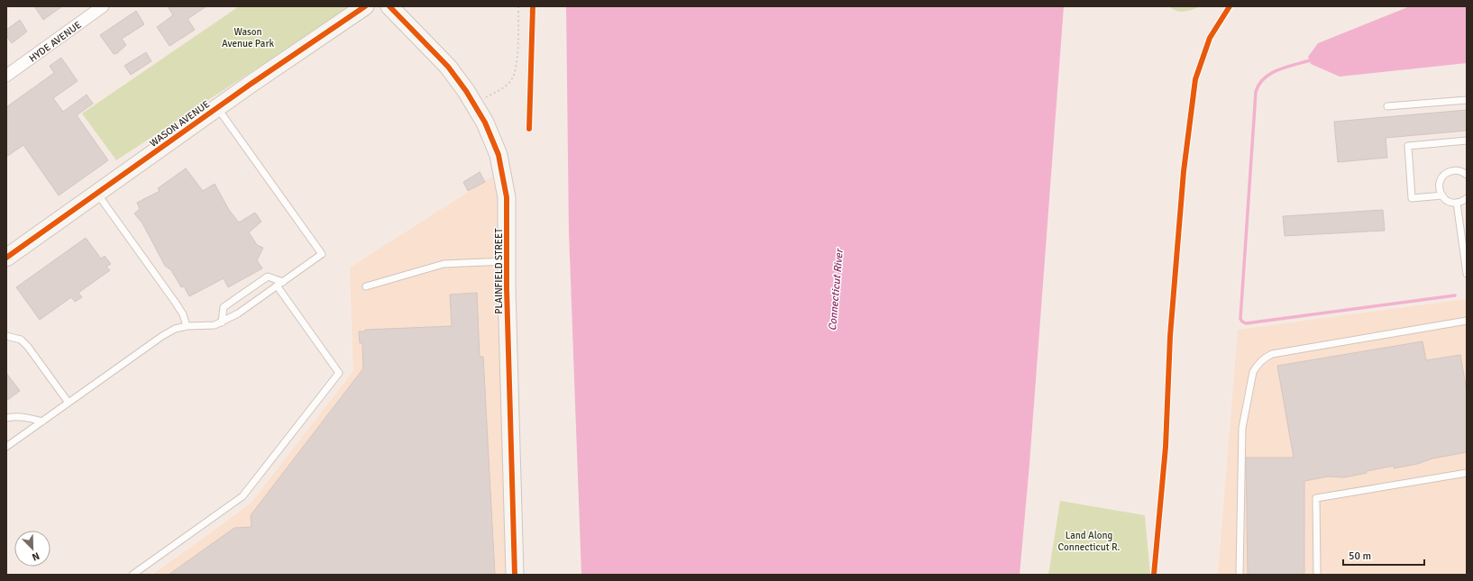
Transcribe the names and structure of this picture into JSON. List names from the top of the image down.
{
  "streets": {
    "street": ["HYDE AVENUE", "WASON AVENUE", "PLAINFIELD STREET"]
  },
  "water": ["Connecticut River"],
  "parks": ["Wason Avenue Park", "Land Along Connecticut R."],
  "scale_bar": "50 m",
  "north": "bottom right"
}
